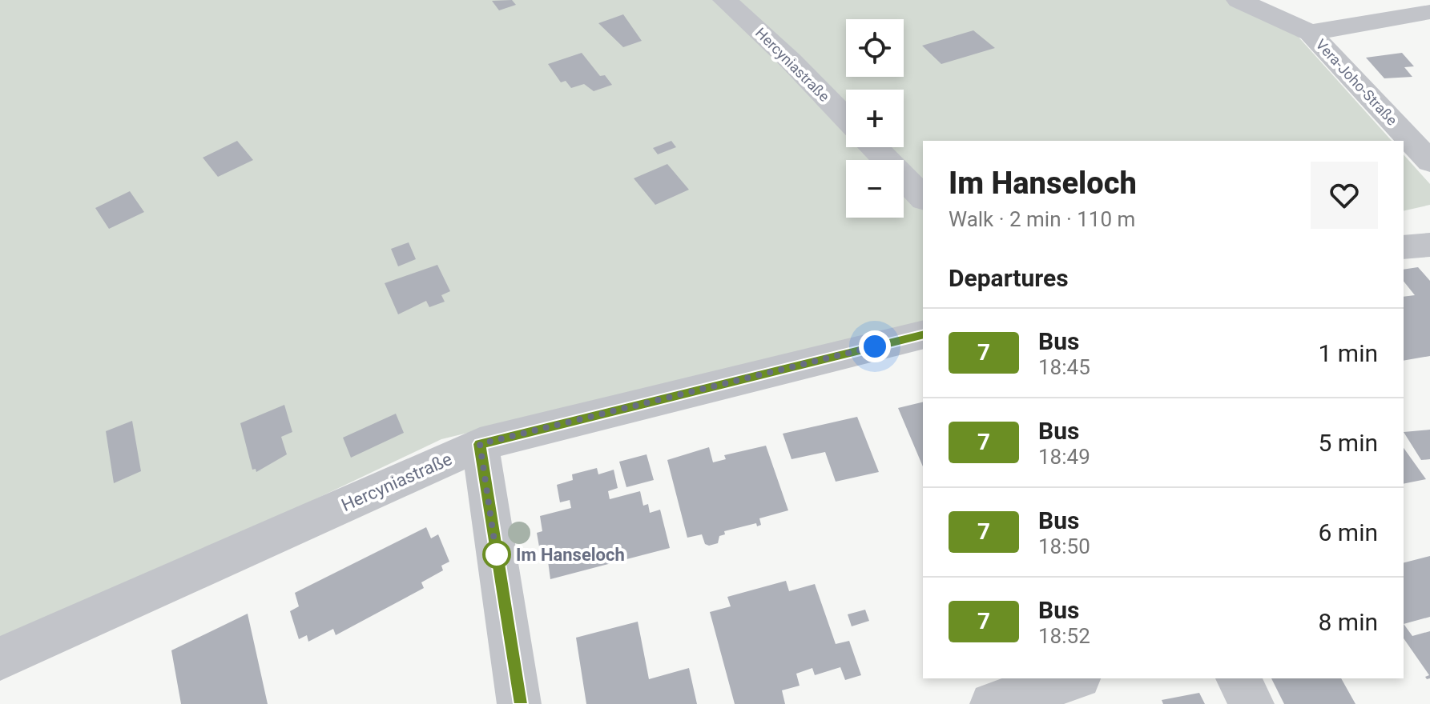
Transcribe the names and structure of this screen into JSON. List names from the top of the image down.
{
  "streets": {
    "street": ["Hercyniastraße", "Vera-Joho-Straße"]
  },
  "places": ["Im Hanseloch"],
  "lines": ["bus line 7"],
  "page": {
    "map_buttons": ["+", "−"],
    "heading": [
      ["Im Hanseloch", "Walk · 2 min · 110 m"],
      "Departures"
    ],
    "list": [
      {
        "mark": "7",
        "name": "Bus",
        "note": "18:45",
        "value": "1 min"
      },
      {
        "mark": "7",
        "name": "Bus",
        "note": "18:49",
        "value": "5 min"
      },
      {
        "mark": "7",
        "name": "Bus",
        "note": "18:50",
        "value": "6 min"
      },
      {
        "mark": "7",
        "name": "Bus",
        "note": "18:52",
        "value": "8 min"
      }
    ]
  }
}
